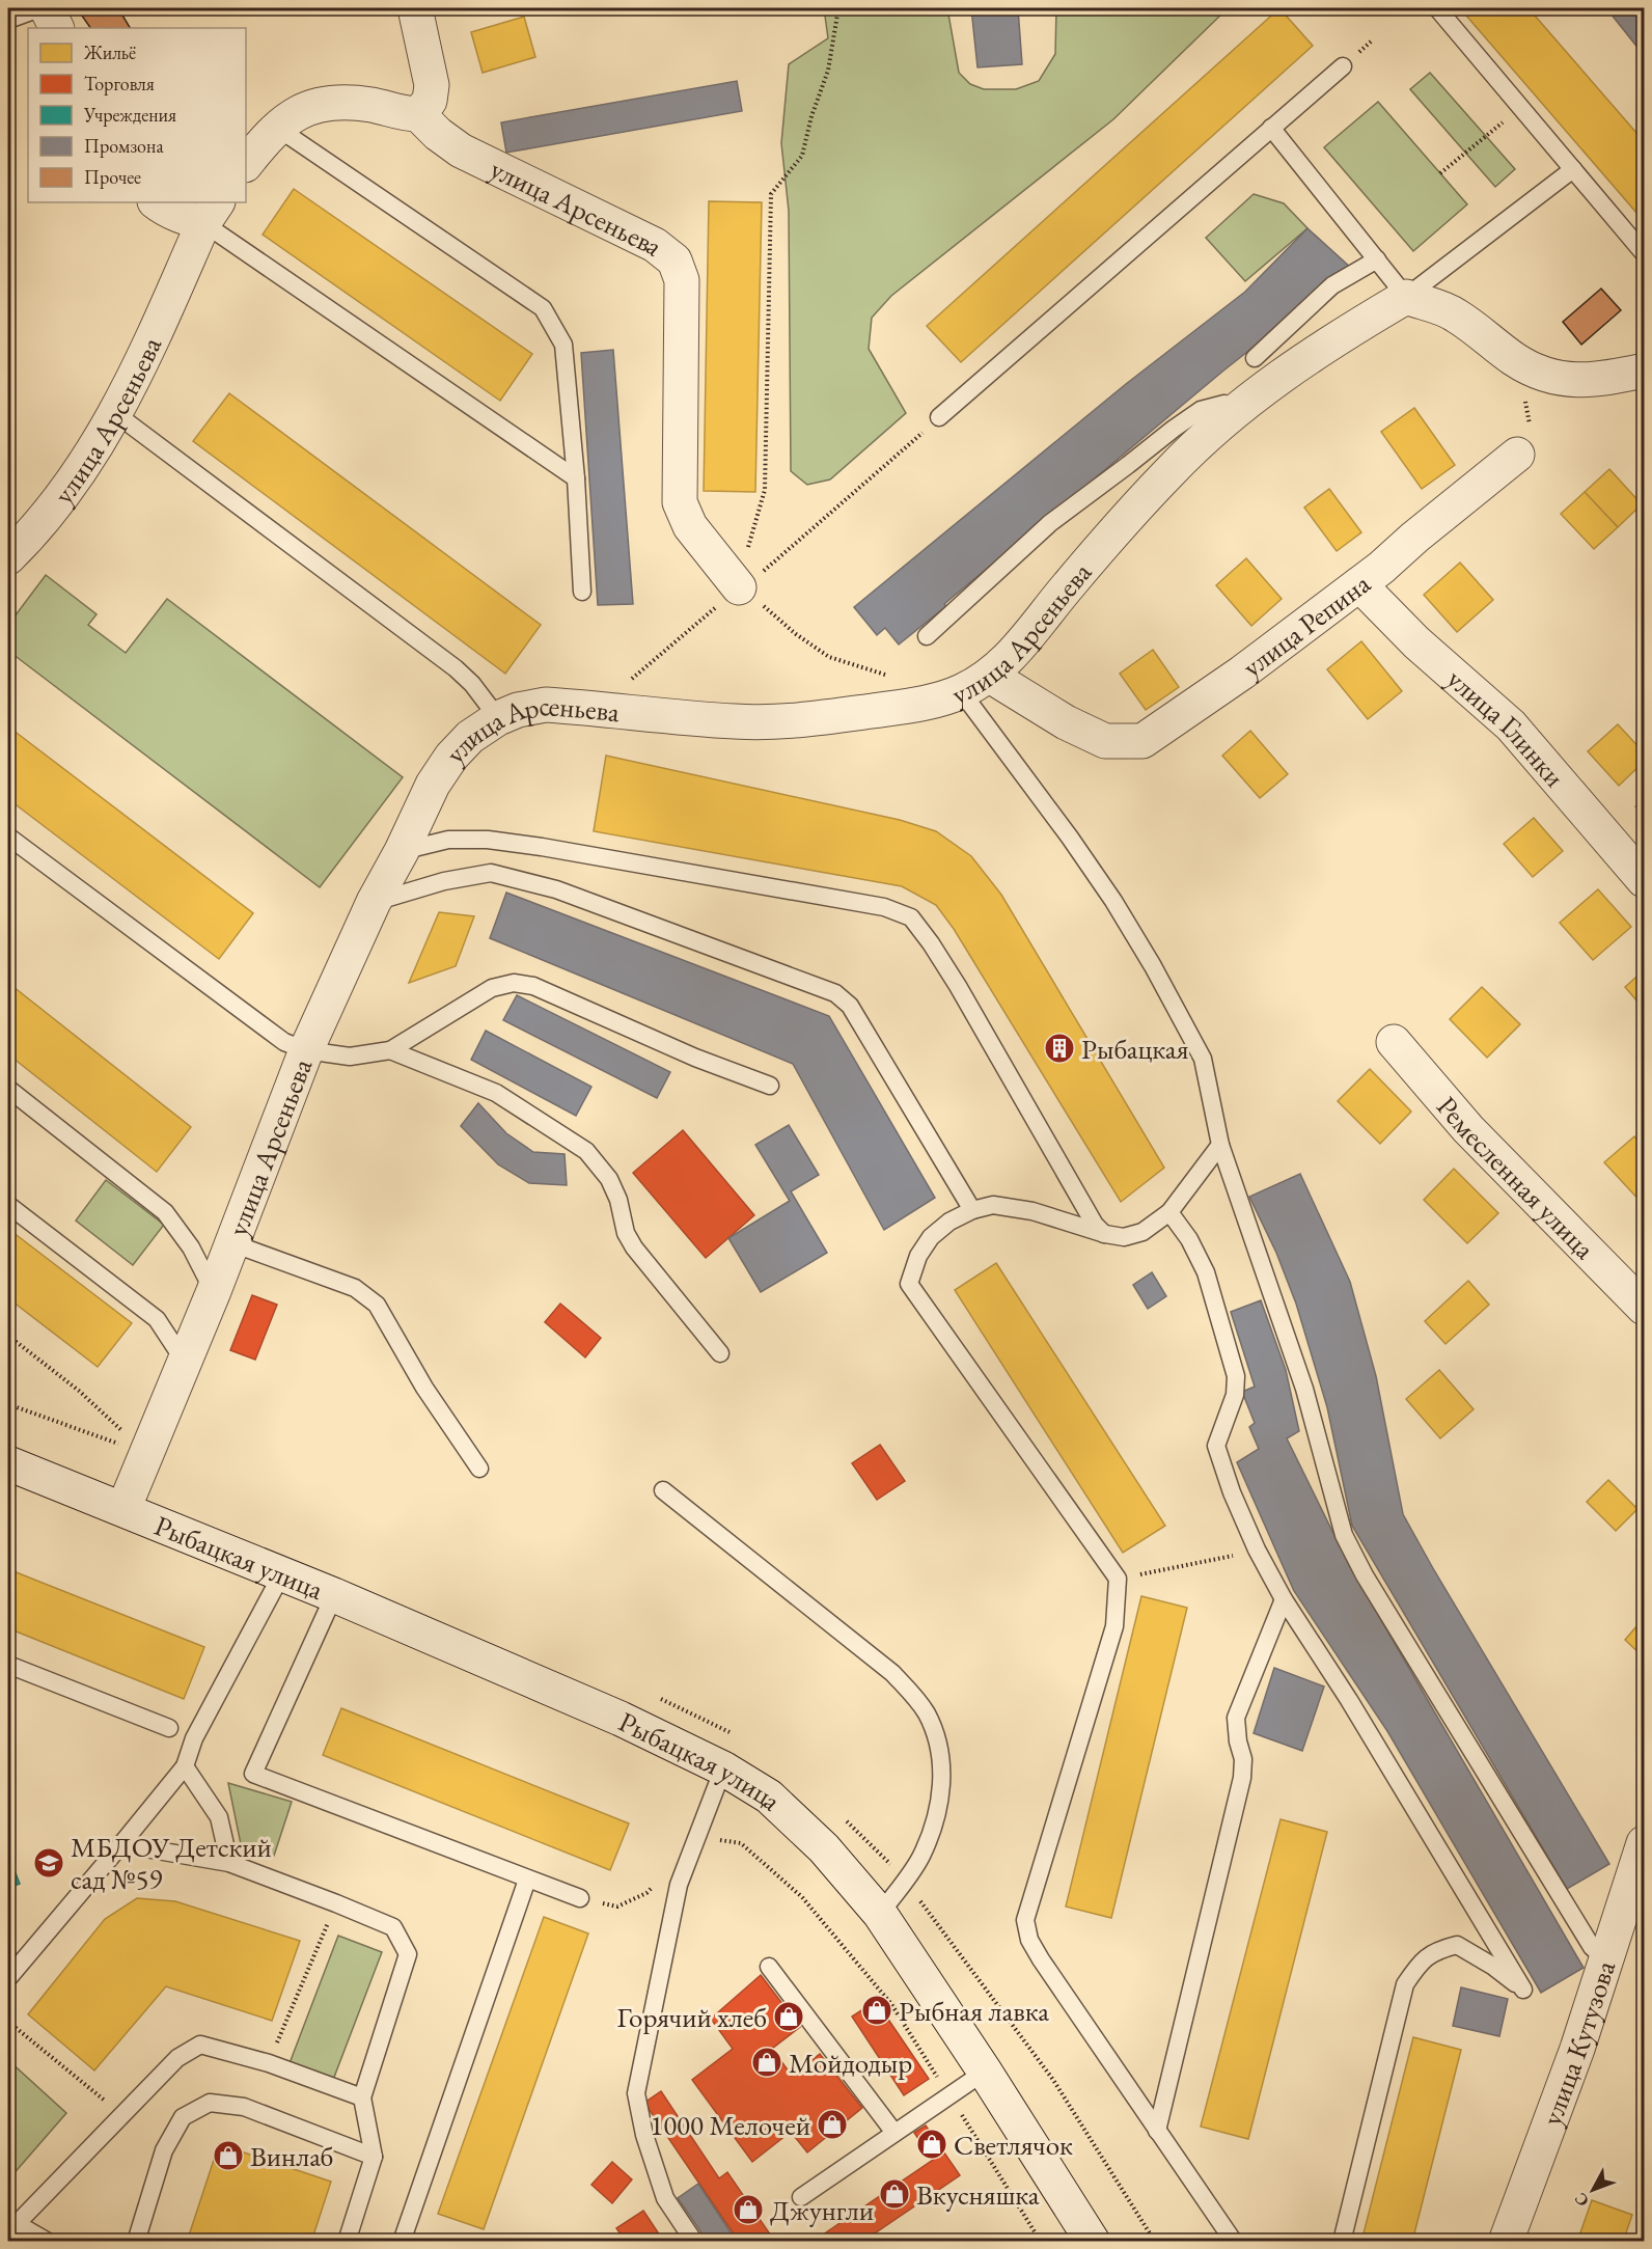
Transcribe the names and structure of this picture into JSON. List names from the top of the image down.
{
  "streets": {
    "street": [
      "улица Арсеньева",
      "улица Репина",
      "улица Глинки",
      "Ремесленная улица",
      "Рыбацкая улица",
      "улица Кутузова"
    ]
  },
  "crossings": [
    ["улица Арсеньева", "улица Репина"],
    ["улица Арсеньева", "Рыбацкая улица"],
    ["улица Репина", "улица Глинки"]
  ],
  "places": {
    "building": ["Рыбацкая"],
    "school or university": ["МБДОУ Детский сад №59"],
    "shop": [
      "Рыбная лавка",
      "Горячий хлеб",
      "Мойдодыр",
      "1000 Мелочей",
      "Светлячок",
      "Винлаб",
      "Вкусняшка",
      "Джунгли"
    ]
  },
  "legend": [
    "Жильё",
    "Торговля",
    "Учреждения",
    "Промзона",
    "Прочее"
  ],
  "north": "bottom left"
}
